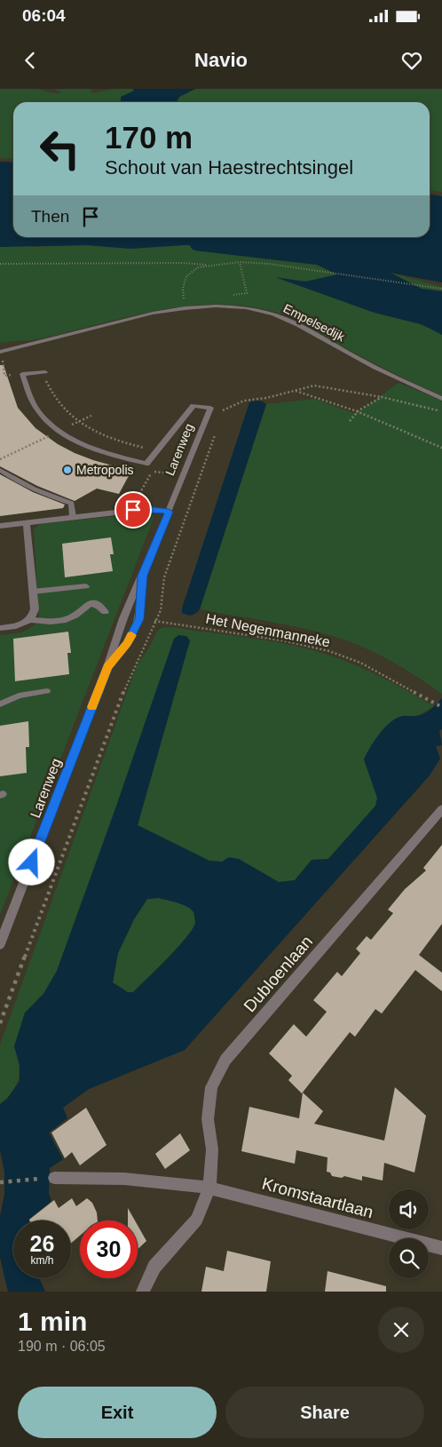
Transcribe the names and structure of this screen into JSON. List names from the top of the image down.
{
  "streets": {
    "street": [
      "Empelsedijk",
      "Larenweg",
      "Dubloenlaan",
      "Kromstaartlaan"
    ],
    "path": ["Het Negenmanneke"]
  },
  "crossings": [
    ["Larenweg", "Het Negenmanneke"],
    ["Dubloenlaan", "Kromstaartlaan"]
  ],
  "places": ["Metropolis"],
  "page": {
    "status": "06:04",
    "header": "Navio",
    "turn": ["170 m", "Schout van Haestrechtsingel"],
    "then": "Then",
    "speed": "26 km/h",
    "limit": "30",
    "heading": ["1 min", "190 m · 06:05"],
    "buttons": ["Exit", "Share"]
  }
}
